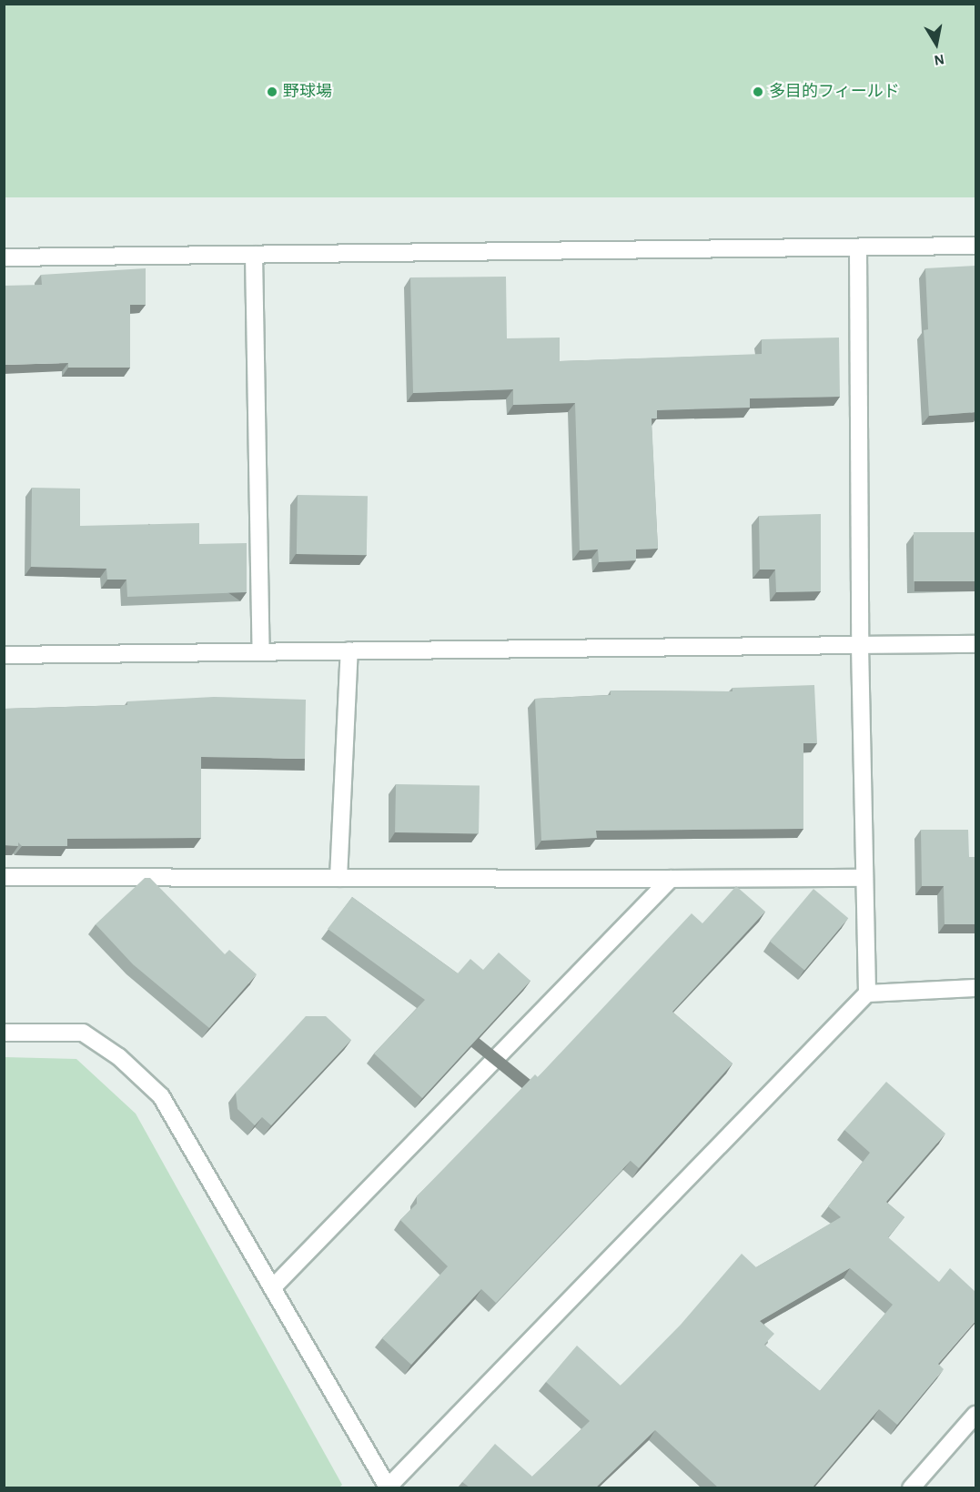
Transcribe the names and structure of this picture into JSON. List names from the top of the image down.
{
  "places": ["野球場", "多目的フィールド"],
  "north": "bottom"
}
